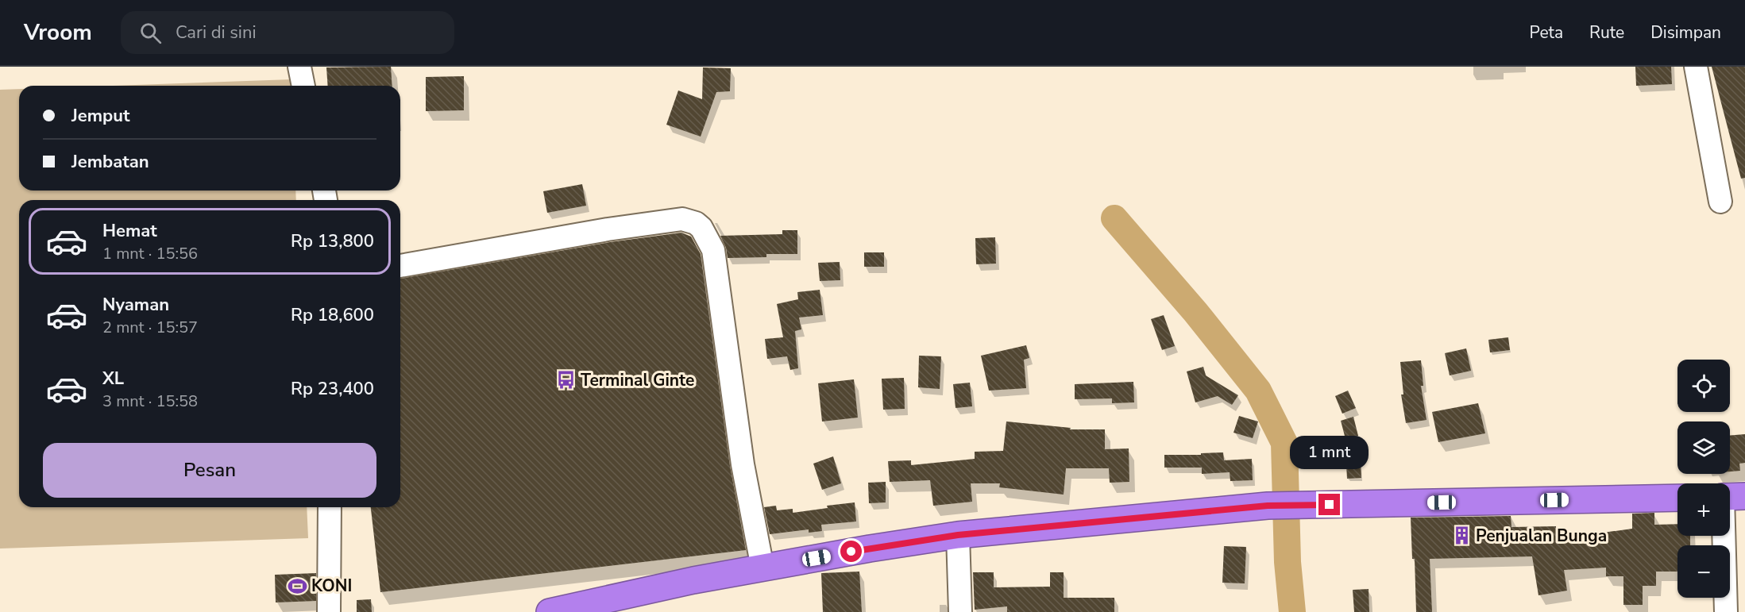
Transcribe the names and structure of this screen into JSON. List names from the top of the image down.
{
  "places": {
    "bus stop": ["Terminal Ginte"],
    "building": ["Penjualan Bunga"],
    "sports": ["KONI"]
  },
  "page": {
    "header": "Vroom",
    "search": "Cari di sini",
    "nav": ["Peta", "Rute", "Disimpan"],
    "banner": ["Jemput", "Jembatan"],
    "list": [
      {
        "name": "Hemat",
        "note": "1 mnt · 15:56",
        "value": "Rp 13,800"
      },
      {
        "name": "Nyaman",
        "note": "2 mnt · 15:57",
        "value": "Rp 18,600"
      },
      {
        "name": "XL",
        "note": "3 mnt · 15:58",
        "value": "Rp 23,400"
      }
    ],
    "map_buttons": ["+", "−"],
    "buttons": "Pesan",
    "bubble": "1 mnt"
  }
}
